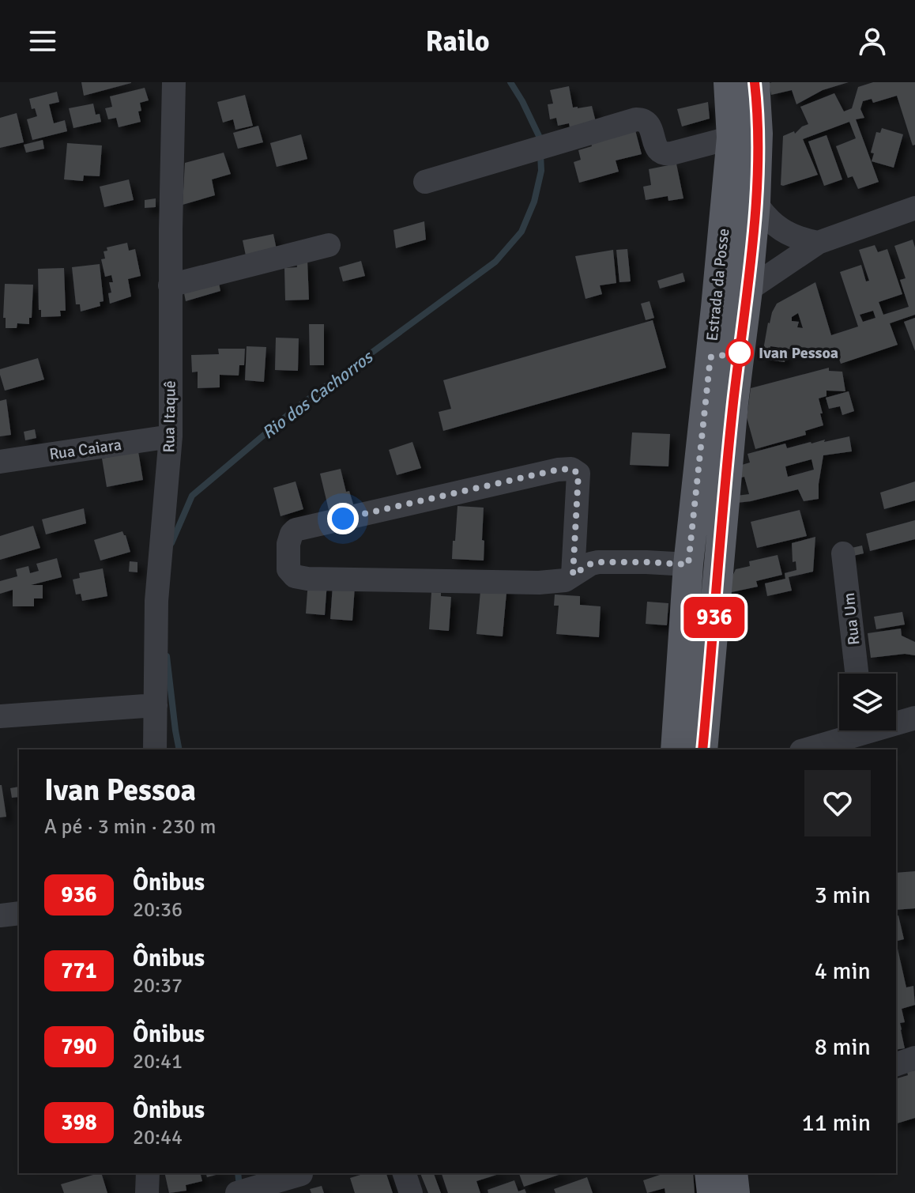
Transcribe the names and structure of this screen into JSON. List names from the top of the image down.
{
  "streets": {
    "main road": ["Estrada da Posse"],
    "street": ["Rua Itaquê", "Rua Caiara", "Rua Um"]
  },
  "crossings": [
    ["Rua Itaquê", "Rua Caiara"]
  ],
  "water": ["Rio dos Cachorros"],
  "places": ["Ivan Pessoa"],
  "lines": ["bus line 936"],
  "page": {
    "header": "Railo",
    "on_map": "936",
    "heading": ["Ivan Pessoa", "A pé · 3 min · 230 m"],
    "list": [
      {
        "mark": "936",
        "name": "Ônibus",
        "note": "20:36",
        "value": "3 min"
      },
      {
        "mark": "771",
        "name": "Ônibus",
        "note": "20:37",
        "value": "4 min"
      },
      {
        "mark": "790",
        "name": "Ônibus",
        "note": "20:41",
        "value": "8 min"
      },
      {
        "mark": "398",
        "name": "Ônibus",
        "note": "20:44",
        "value": "11 min"
      }
    ]
  }
}
